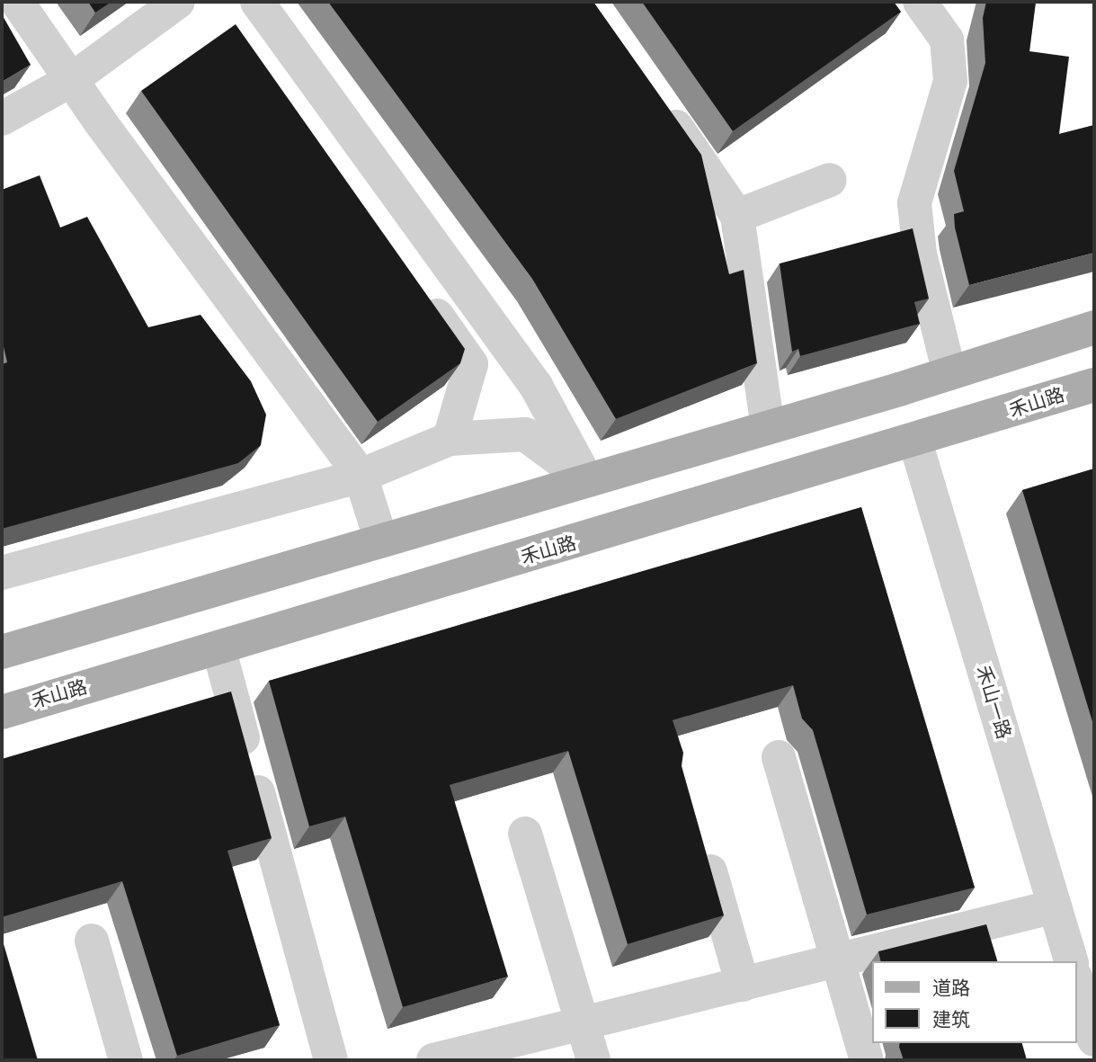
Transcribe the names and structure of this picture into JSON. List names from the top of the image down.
{
  "streets": {
    "main road": ["禾山路"],
    "street": ["禾山一路"]
  },
  "crossings": [
    ["禾山路", "禾山一路"]
  ],
  "legend": ["道路", "建筑"]
}
